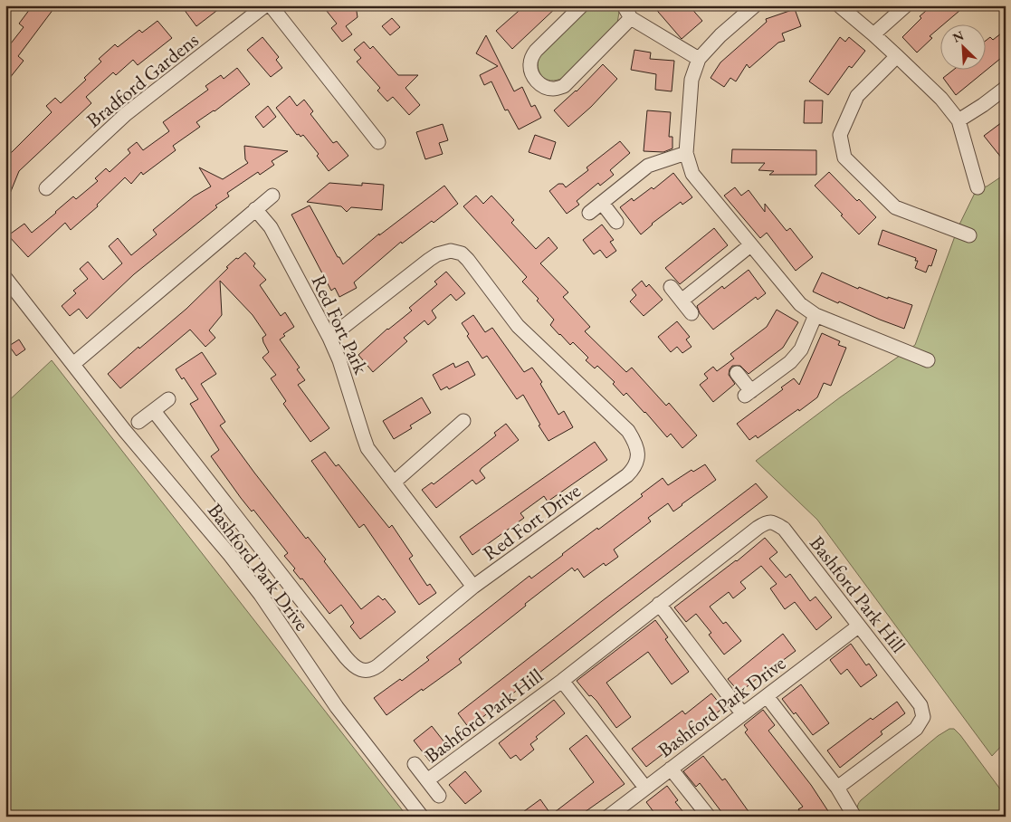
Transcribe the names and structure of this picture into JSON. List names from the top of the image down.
{
  "streets": {
    "street": [
      "Bradford Gardens",
      "Red Fort Park",
      "Red Fort Drive",
      "Bashford Park Drive",
      "Bashford Park Hill"
    ]
  },
  "crossings": [
    ["Red Fort Park", "Red Fort Drive"],
    ["Bashford Park Drive", "Bashford Park Hill"]
  ],
  "north": "top left"
}
